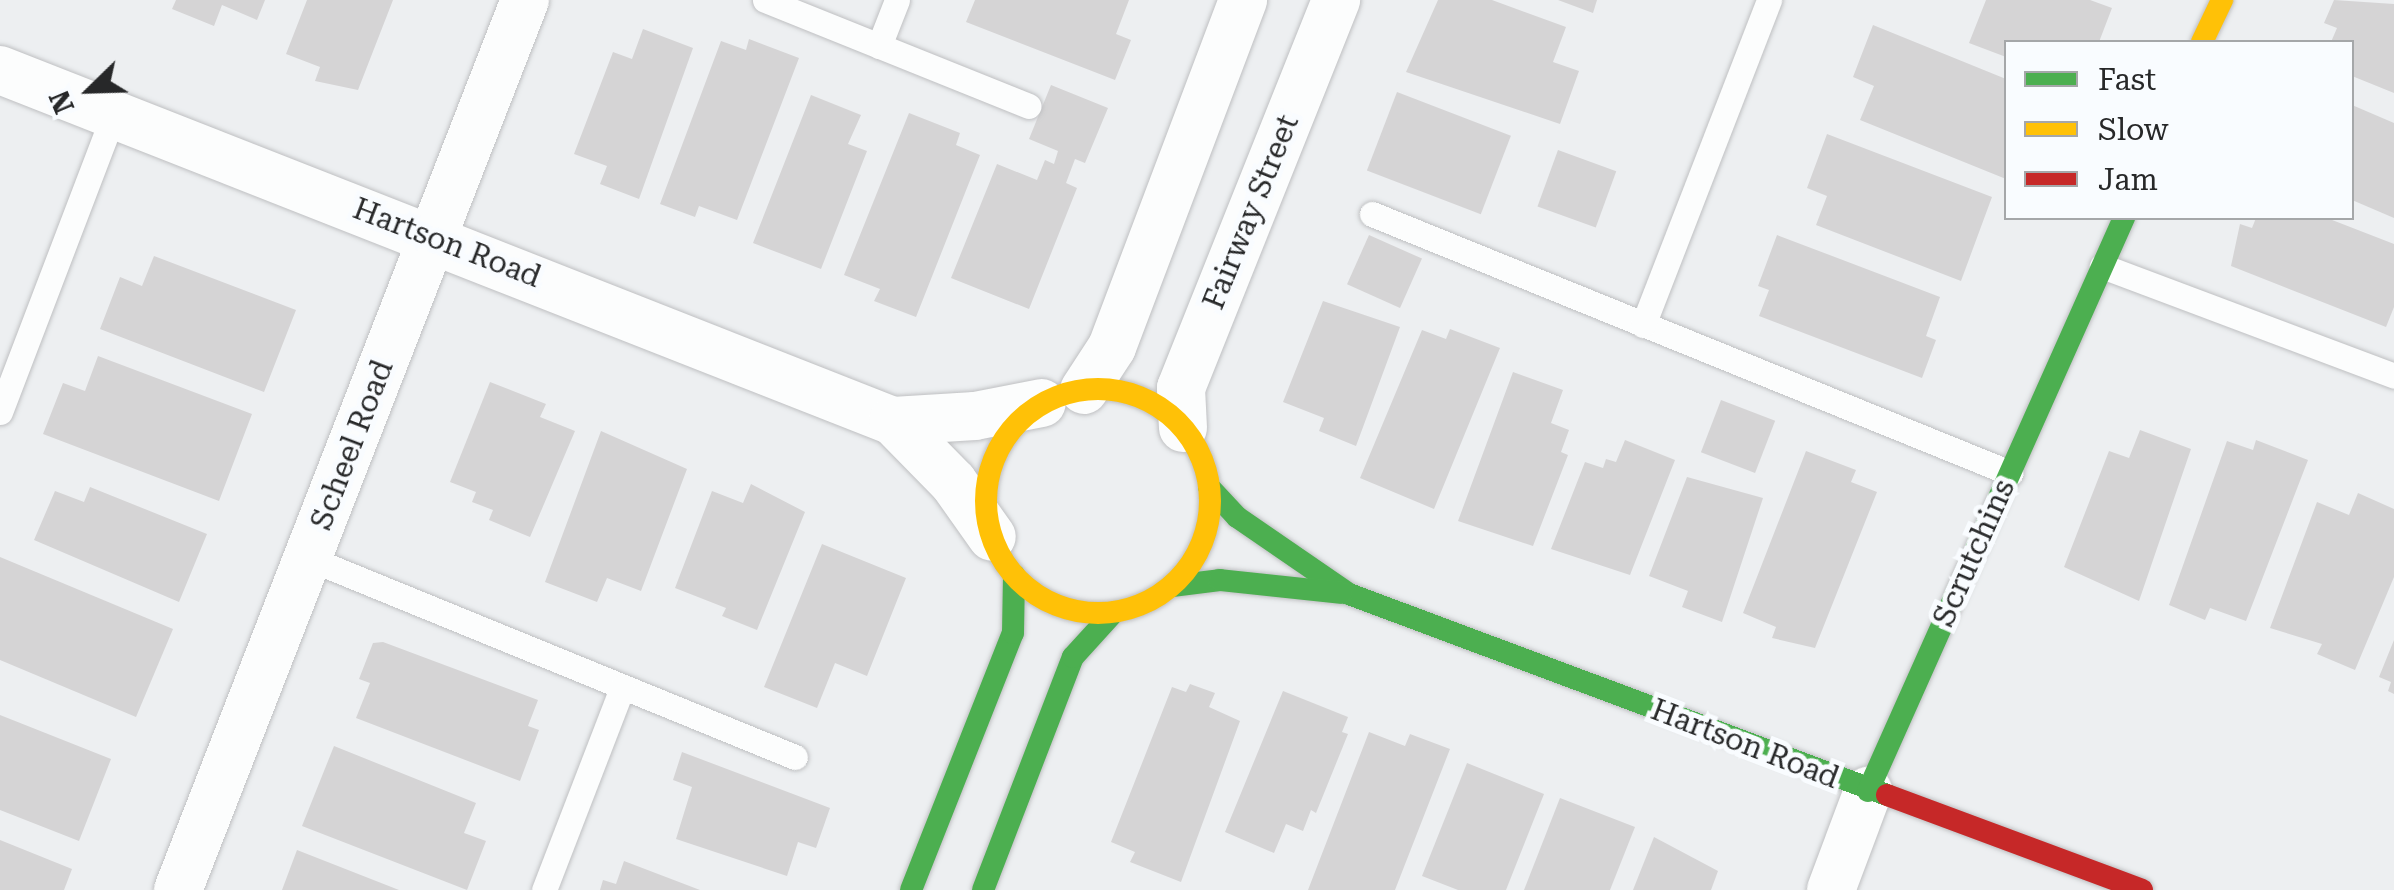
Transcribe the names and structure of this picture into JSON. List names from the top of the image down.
{
  "streets": {
    "street": [
      "Fairway Street",
      "Hartson Road",
      "Scheel Road",
      "Scrutchins"
    ]
  },
  "crossings": [
    ["Fairway Street", "Hartson Road"],
    ["Hartson Road", "Scheel Road"],
    ["Hartson Road", "Scrutchins"]
  ],
  "legend": ["Fast", "Slow", "Jam"],
  "north": "bottom left"
}
